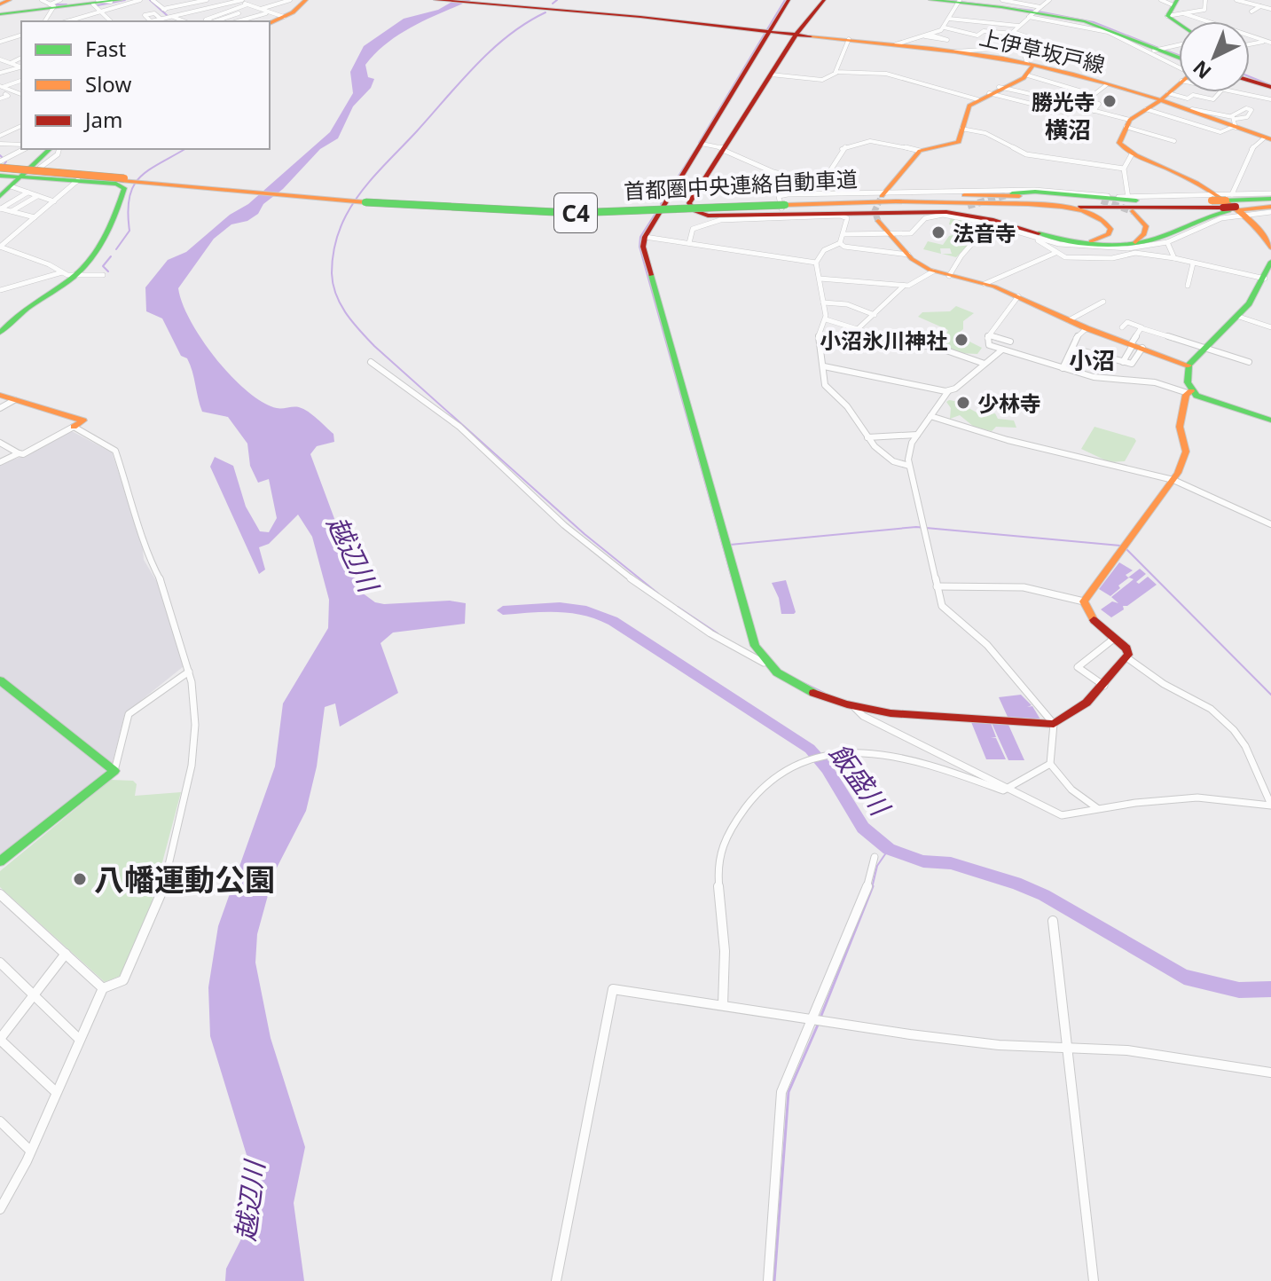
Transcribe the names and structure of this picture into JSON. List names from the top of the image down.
{
  "streets": {
    "main road": ["上伊草坂戸線", "首都圏中央連絡自動車道", "C4"]
  },
  "districts": ["横沼", "小沼"],
  "water": ["越辺川", "飯盛川"],
  "places": [
    "勝光寺",
    "法音寺",
    "小沼氷川神社",
    "少林寺",
    "八幡運動公園"
  ],
  "legend": ["Fast", "Slow", "Jam"],
  "north": "bottom left"
}
